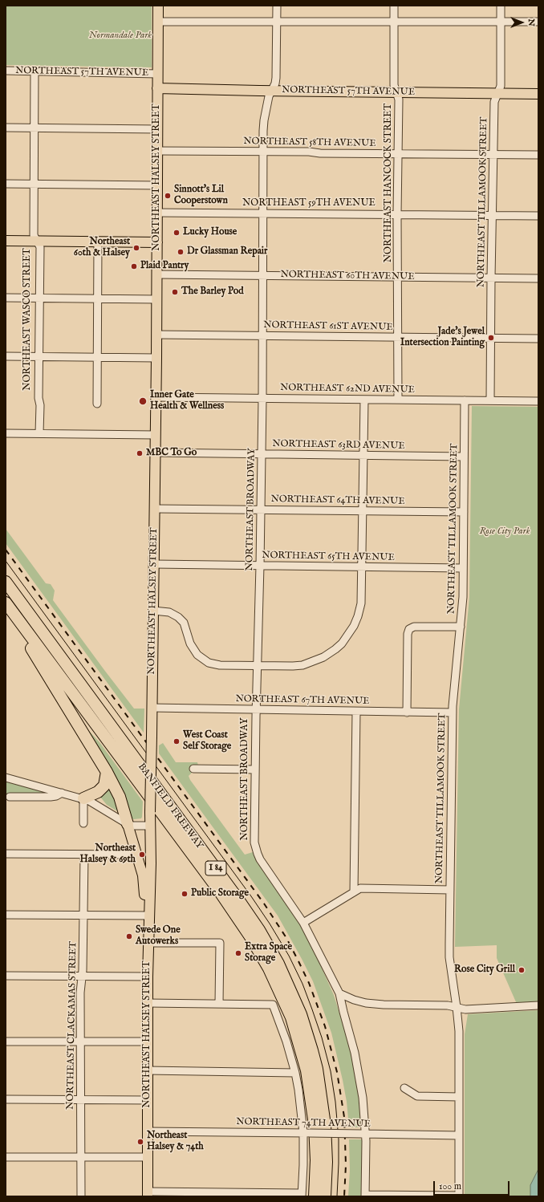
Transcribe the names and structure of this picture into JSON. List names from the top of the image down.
{
  "streets": {
    "highway": ["BANFIELD FREEWAY", "I 84"],
    "main road": ["NORTHEAST 57TH AVENUE", "NORTHEAST HALSEY STREET"],
    "street": [
      "NORTHEAST 58TH AVENUE",
      "NORTHEAST HANCOCK STREET",
      "NORTHEAST TILLAMOOK STREET",
      "NORTHEAST 59TH AVENUE",
      "NORTHEAST 60TH AVENUE",
      "NORTHEAST WASCO STREET",
      "NORTHEAST 61ST AVENUE",
      "NORTHEAST 62ND AVENUE",
      "NORTHEAST 63RD AVENUE",
      "NORTHEAST 64TH AVENUE",
      "NORTHEAST BROADWAY",
      "NORTHEAST 65TH AVENUE",
      "NORTHEAST 67TH AVENUE",
      "NORTHEAST CLACKAMAS STREET",
      "NORTHEAST 74TH AVENUE"
    ]
  },
  "crossings": [
    ["NORTHEAST 57TH AVENUE", "NORTHEAST HALSEY STREET"],
    ["NORTHEAST 57TH AVENUE", "NORTHEAST HANCOCK STREET"],
    ["NORTHEAST 57TH AVENUE", "NORTHEAST TILLAMOOK STREET"],
    ["NORTHEAST 57TH AVENUE", "NORTHEAST WASCO STREET"],
    ["NORTHEAST 57TH AVENUE", "NORTHEAST BROADWAY"],
    ["NORTHEAST 58TH AVENUE", "NORTHEAST HALSEY STREET"],
    ["NORTHEAST 58TH AVENUE", "NORTHEAST HANCOCK STREET"],
    ["NORTHEAST 58TH AVENUE", "NORTHEAST TILLAMOOK STREET"],
    ["NORTHEAST 58TH AVENUE", "NORTHEAST BROADWAY"],
    ["NORTHEAST HALSEY STREET", "NORTHEAST 59TH AVENUE"],
    ["NORTHEAST HALSEY STREET", "NORTHEAST 60TH AVENUE"],
    ["NORTHEAST HALSEY STREET", "NORTHEAST 61ST AVENUE"],
    ["NORTHEAST HALSEY STREET", "NORTHEAST 62ND AVENUE"],
    ["NORTHEAST HALSEY STREET", "NORTHEAST 63RD AVENUE"],
    ["NORTHEAST HALSEY STREET", "NORTHEAST 64TH AVENUE"],
    ["NORTHEAST HALSEY STREET", "NORTHEAST 65TH AVENUE"],
    ["NORTHEAST HALSEY STREET", "NORTHEAST 67TH AVENUE"],
    ["NORTHEAST HALSEY STREET", "NORTHEAST 74TH AVENUE"],
    ["NORTHEAST HANCOCK STREET", "NORTHEAST 59TH AVENUE"],
    ["NORTHEAST HANCOCK STREET", "NORTHEAST 60TH AVENUE"],
    ["NORTHEAST HANCOCK STREET", "NORTHEAST 61ST AVENUE"],
    ["NORTHEAST HANCOCK STREET", "NORTHEAST 62ND AVENUE"],
    ["NORTHEAST TILLAMOOK STREET", "NORTHEAST 59TH AVENUE"],
    ["NORTHEAST TILLAMOOK STREET", "NORTHEAST 60TH AVENUE"],
    ["NORTHEAST TILLAMOOK STREET", "NORTHEAST 61ST AVENUE"],
    ["NORTHEAST TILLAMOOK STREET", "NORTHEAST 62ND AVENUE"],
    ["NORTHEAST TILLAMOOK STREET", "NORTHEAST 63RD AVENUE"],
    ["NORTHEAST TILLAMOOK STREET", "NORTHEAST 64TH AVENUE"],
    ["NORTHEAST TILLAMOOK STREET", "NORTHEAST 65TH AVENUE"],
    ["NORTHEAST TILLAMOOK STREET", "NORTHEAST 67TH AVENUE"],
    ["NORTHEAST TILLAMOOK STREET", "NORTHEAST 74TH AVENUE"],
    ["NORTHEAST 59TH AVENUE", "NORTHEAST BROADWAY"],
    ["NORTHEAST 60TH AVENUE", "NORTHEAST BROADWAY"],
    ["NORTHEAST 61ST AVENUE", "NORTHEAST BROADWAY"],
    ["NORTHEAST 62ND AVENUE", "NORTHEAST BROADWAY"],
    ["NORTHEAST 63RD AVENUE", "NORTHEAST BROADWAY"],
    ["NORTHEAST 64TH AVENUE", "NORTHEAST BROADWAY"],
    ["NORTHEAST BROADWAY", "NORTHEAST 65TH AVENUE"],
    ["NORTHEAST BROADWAY", "NORTHEAST 67TH AVENUE"],
    ["NORTHEAST BROADWAY", "NORTHEAST 74TH AVENUE"]
  ],
  "parks": ["Normandale Park", "Rose City Park"],
  "places": [
    "Sinnott's Lil Cooperstown",
    "Lucky House",
    "Northeast 60th & Halsey",
    "Dr Glassman Repair",
    "Plaid Pantry",
    "The Barley Pod",
    "Jade's Jewel Intersection Painting",
    "Inner Gate Health & Wellness",
    "MBC To Go",
    "West Coast Self Storage",
    "Northeast Halsey & 69th",
    "Public Storage",
    "Swede One Autowerks",
    "Extra Space Storage",
    "Rose City Grill",
    "Northeast Halsey & 74th"
  ],
  "scale_bar": "100 m",
  "north": "right"
}
